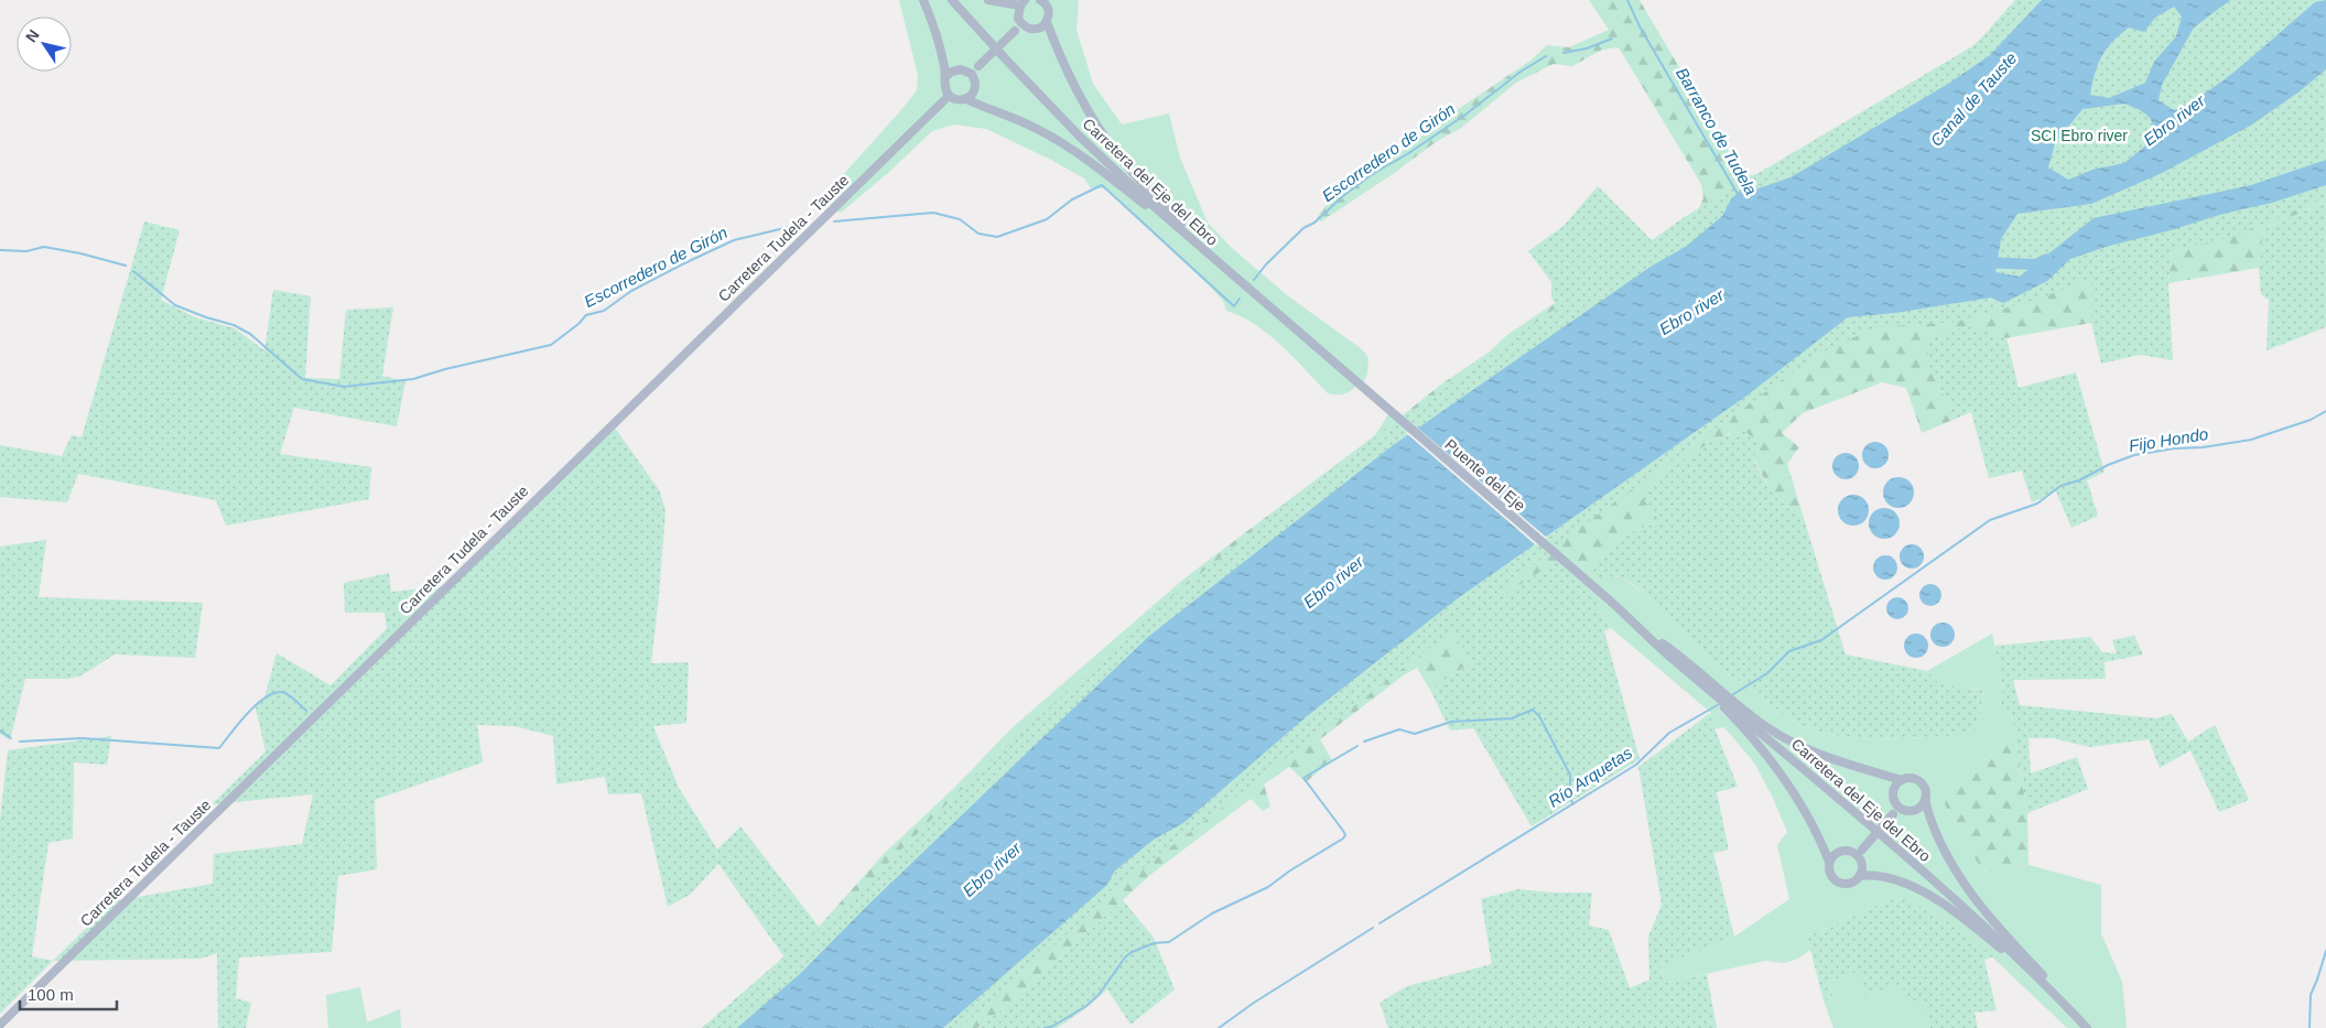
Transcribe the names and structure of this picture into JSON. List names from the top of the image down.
{
  "streets": {
    "main road": ["Carretera del Eje del Ebro", "Carretera Tudela - Tauste", "Puente del Eje"]
  },
  "crossings": [
    ["Carretera del Eje del Ebro", "Puente del Eje"]
  ],
  "water": [
    "Canal de Tauste",
    "Ebro river",
    "Barranco de Tudela",
    "Escorredero de Girón",
    "Fijo Hondo",
    "Río Arquetas"
  ],
  "parks": ["SCI Ebro river"],
  "scale_bar": "100 m",
  "north": "top left"
}
